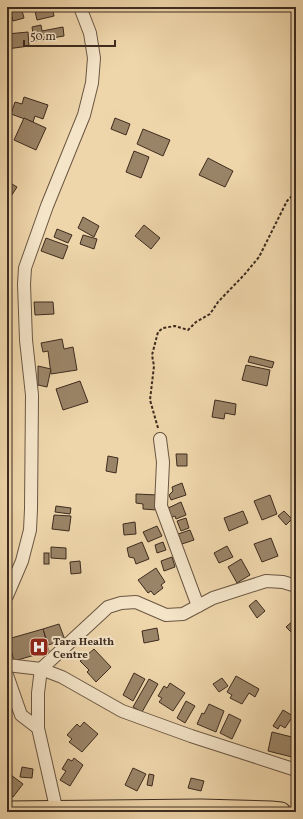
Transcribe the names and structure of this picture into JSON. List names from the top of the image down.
{
  "places": {
    "hospital": ["Tara Health Centre"]
  },
  "scale_bar": "50 m"
}
